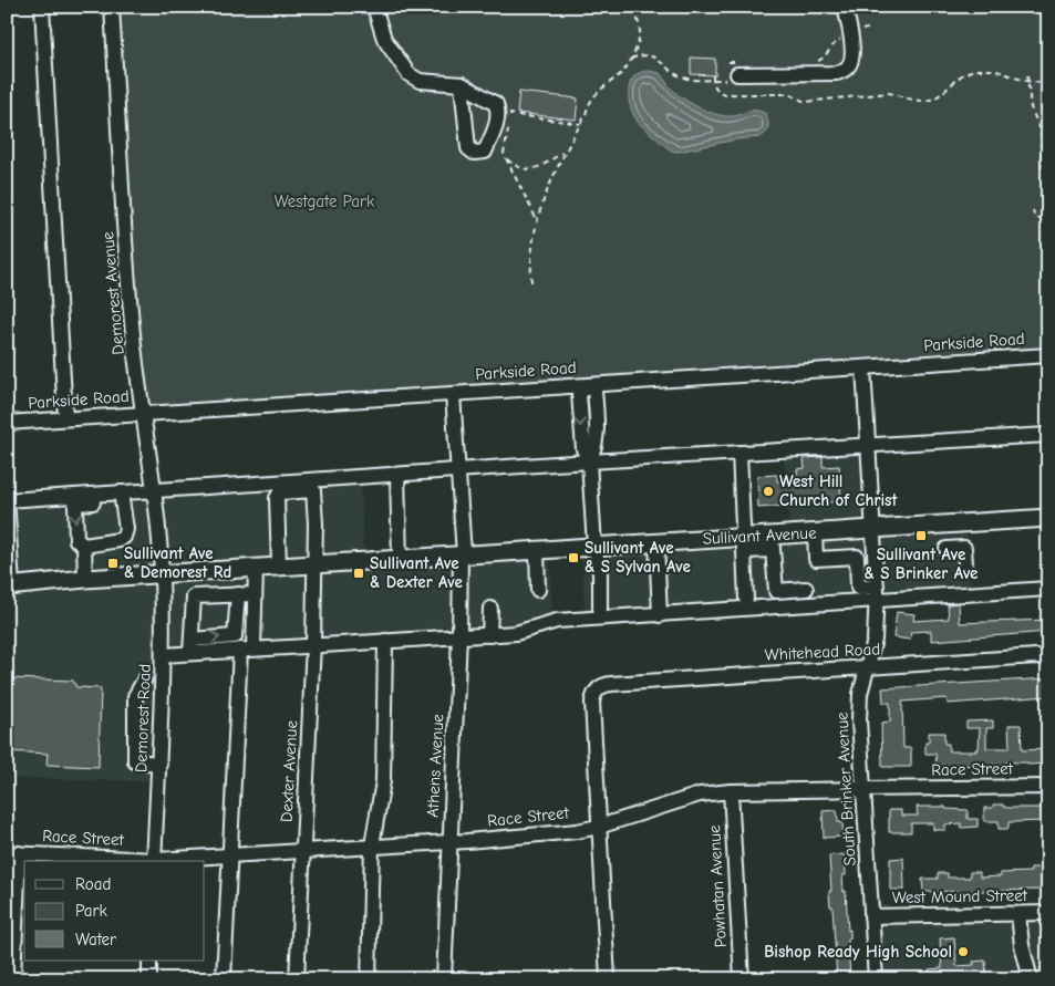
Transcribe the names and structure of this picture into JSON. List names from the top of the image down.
{
  "streets": {
    "main road": ["Sullivant Avenue"],
    "street": [
      "Demorest Avenue",
      "Parkside Road",
      "Whitehead Road",
      "Demorest Road",
      "Athens Avenue",
      "Race Street",
      "Dexter Avenue",
      "South Brinker Avenue",
      "Powhatan Avenue",
      "West Mound Street"
    ]
  },
  "crossings": [
    ["Demorest Avenue", "Parkside Road"],
    ["Demorest Avenue", "Sullivant Avenue"],
    ["Demorest Avenue", "Demorest Road"],
    ["Parkside Road", "Athens Avenue"],
    ["Parkside Road", "South Brinker Avenue"],
    ["Sullivant Avenue", "Demorest Road"],
    ["Sullivant Avenue", "Athens Avenue"],
    ["Sullivant Avenue", "Dexter Avenue"],
    ["Sullivant Avenue", "South Brinker Avenue"],
    ["Whitehead Road", "Race Street"],
    ["Whitehead Road", "South Brinker Avenue"],
    ["Demorest Road", "Race Street"],
    ["Athens Avenue", "Race Street"],
    ["Race Street", "Dexter Avenue"],
    ["Race Street", "South Brinker Avenue"],
    ["Race Street", "Powhatan Avenue"],
    ["South Brinker Avenue", "West Mound Street"]
  ],
  "parks": ["Westgate Park"],
  "places": {
    "other": ["West Hill Church of Christ", "Bishop Ready High School"],
    "transit": [
      "Sullivant Ave & S Brinker Ave",
      "Sullivant Ave & S Sylvan Ave",
      "Sullivant Ave & Demorest Rd",
      "Sullivant Ave & Dexter Ave"
    ]
  },
  "legend": ["Road", "Park", "Water"]
}
